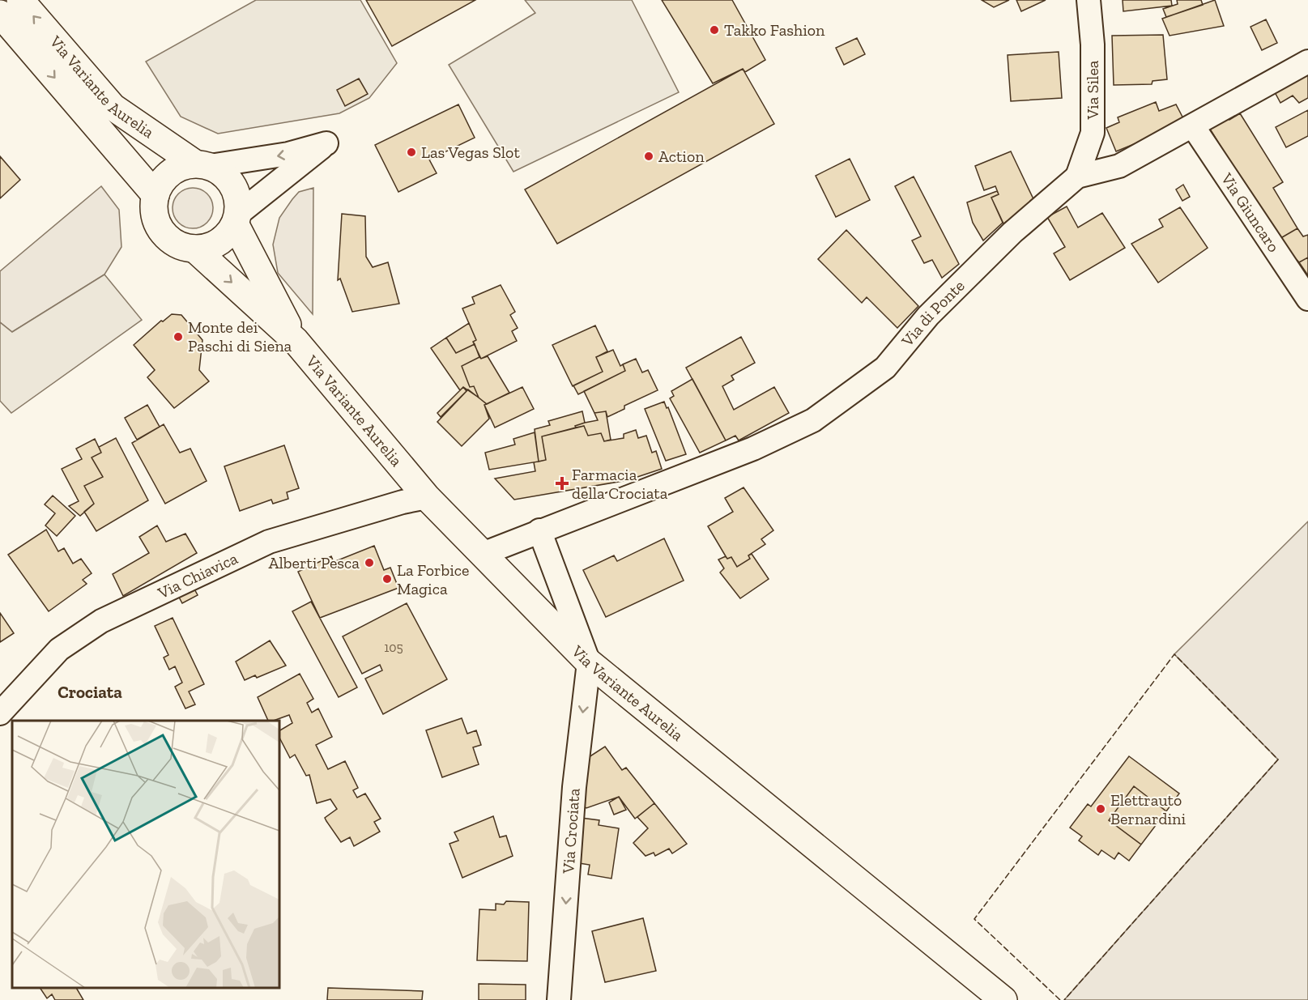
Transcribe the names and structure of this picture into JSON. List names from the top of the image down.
{
  "streets": {
    "main road": ["Via Variante Aurelia"],
    "street": [
      "Via Silea",
      "Via Giuncaro",
      "Via di Ponte",
      "Via Chiavica",
      "Via Crociata"
    ]
  },
  "crossings": [
    ["Via Variante Aurelia", "Via di Ponte"],
    ["Via Variante Aurelia", "Via Chiavica"],
    ["Via Variante Aurelia", "Via Crociata"],
    ["Via Silea", "Via di Ponte"],
    ["Via Giuncaro", "Via di Ponte"]
  ],
  "one_way": ["Via Crociata"],
  "districts": ["Crociata"],
  "places": {
    "other": [
      "Takko Fashion",
      "Las Vegas Slot",
      "Action",
      "Monte dei Paschi di Siena",
      "Alberti Pesca",
      "La Forbice Magica",
      "Elettrauto Bernardini"
    ],
    "health": ["Farmacia della Crociata"]
  },
  "house_numbers": ["105"]
}
